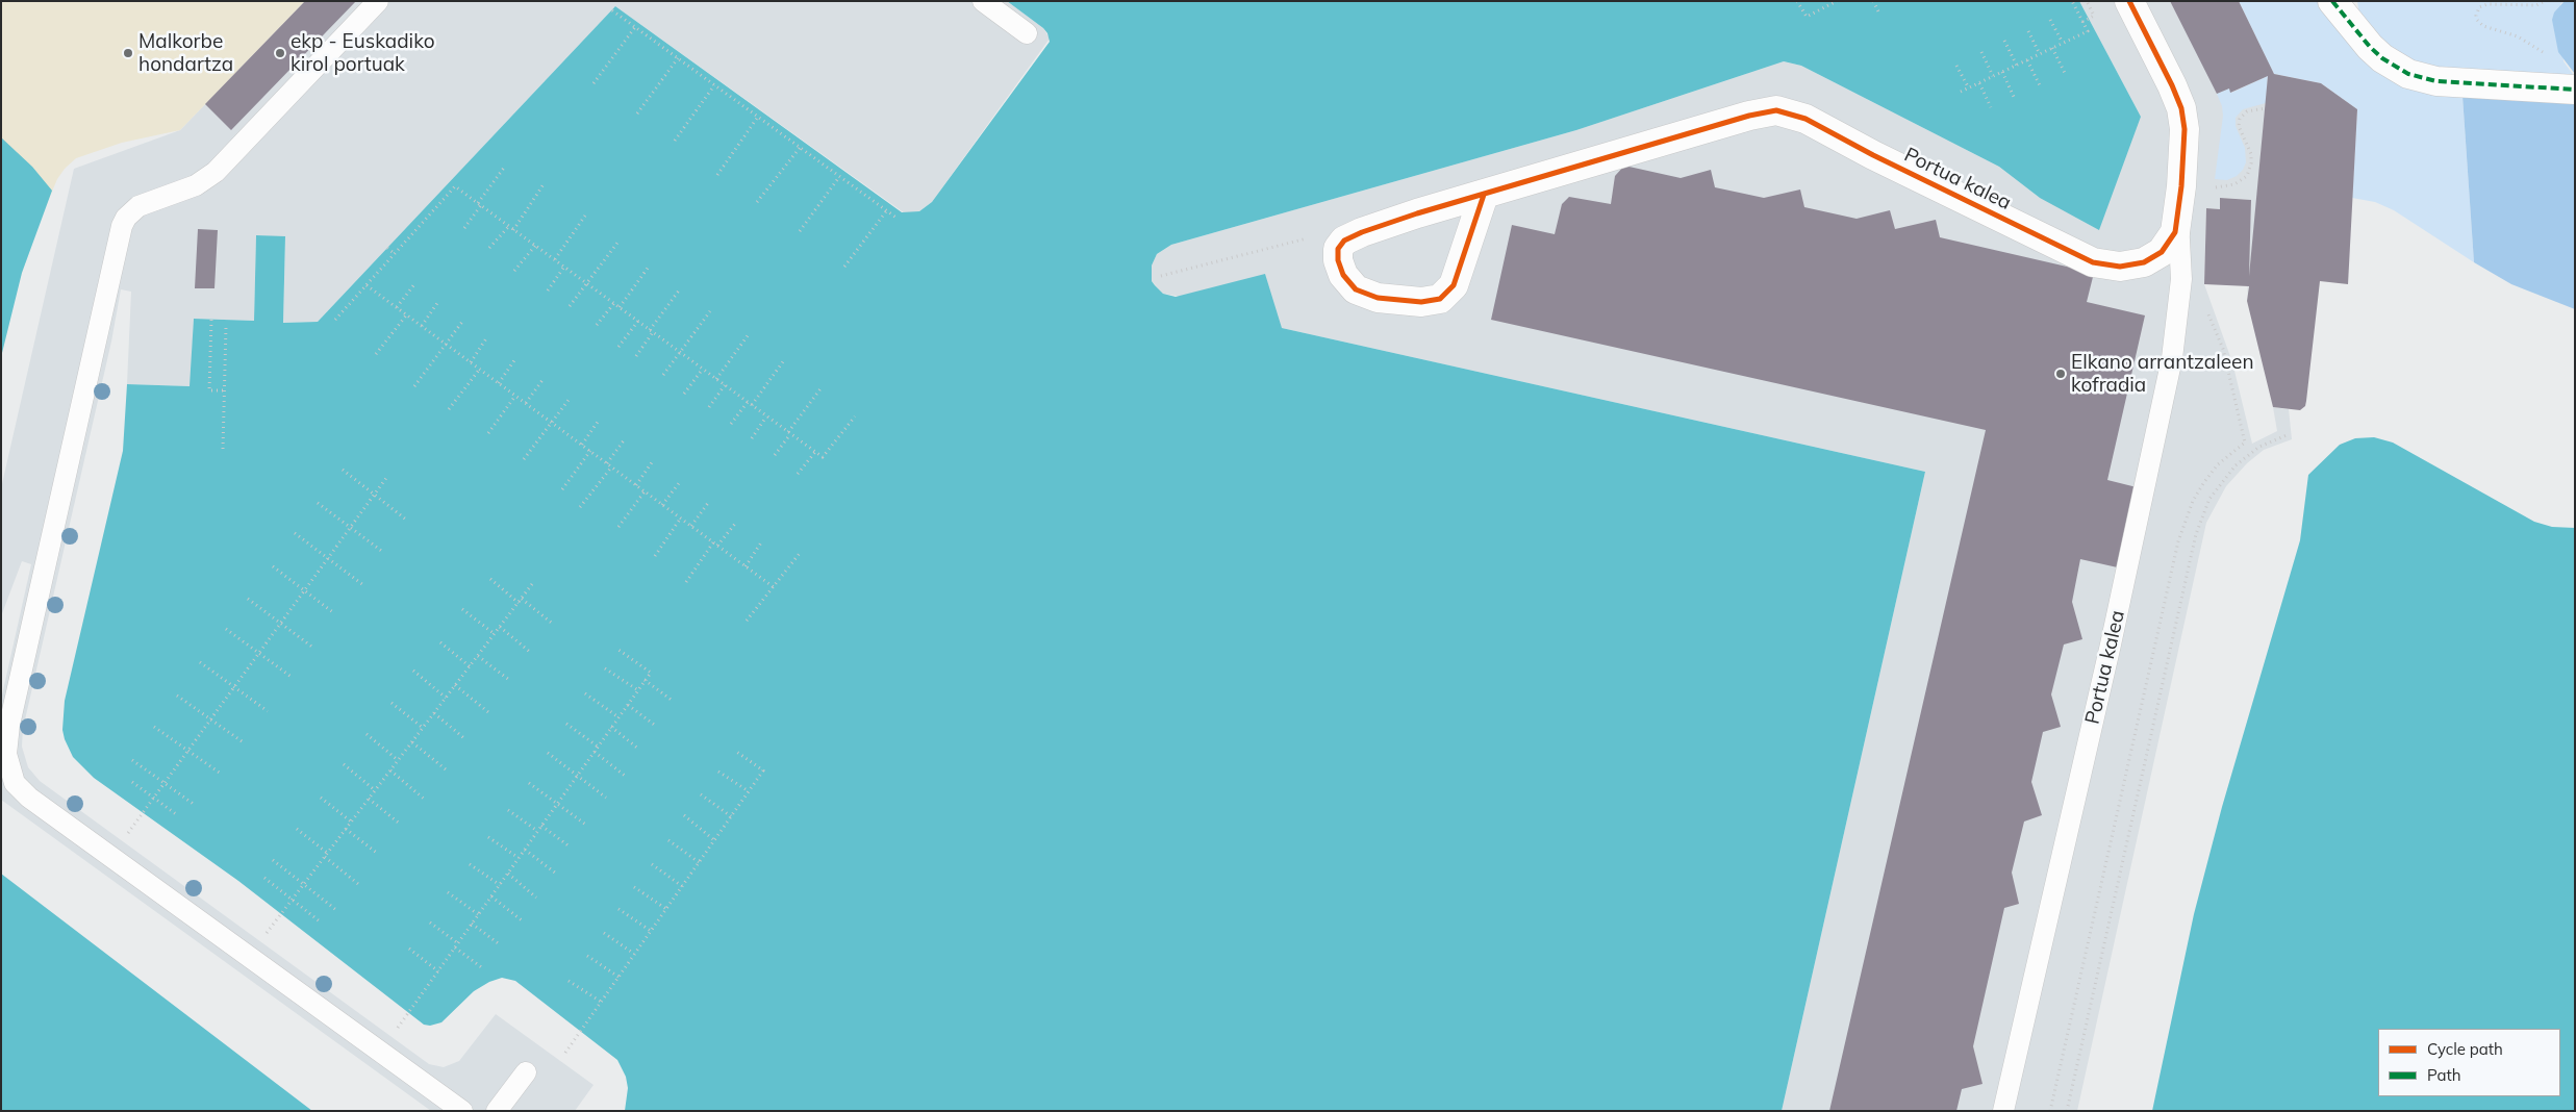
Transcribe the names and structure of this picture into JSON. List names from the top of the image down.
{
  "streets": {
    "street": ["Portua kalea"]
  },
  "places": ["Malkorbe hondartza", "ekp - Euskadiko kirol portuak", "Elkano arrantzaleen kofradia"],
  "legend": ["Cycle path", "Path"]
}
